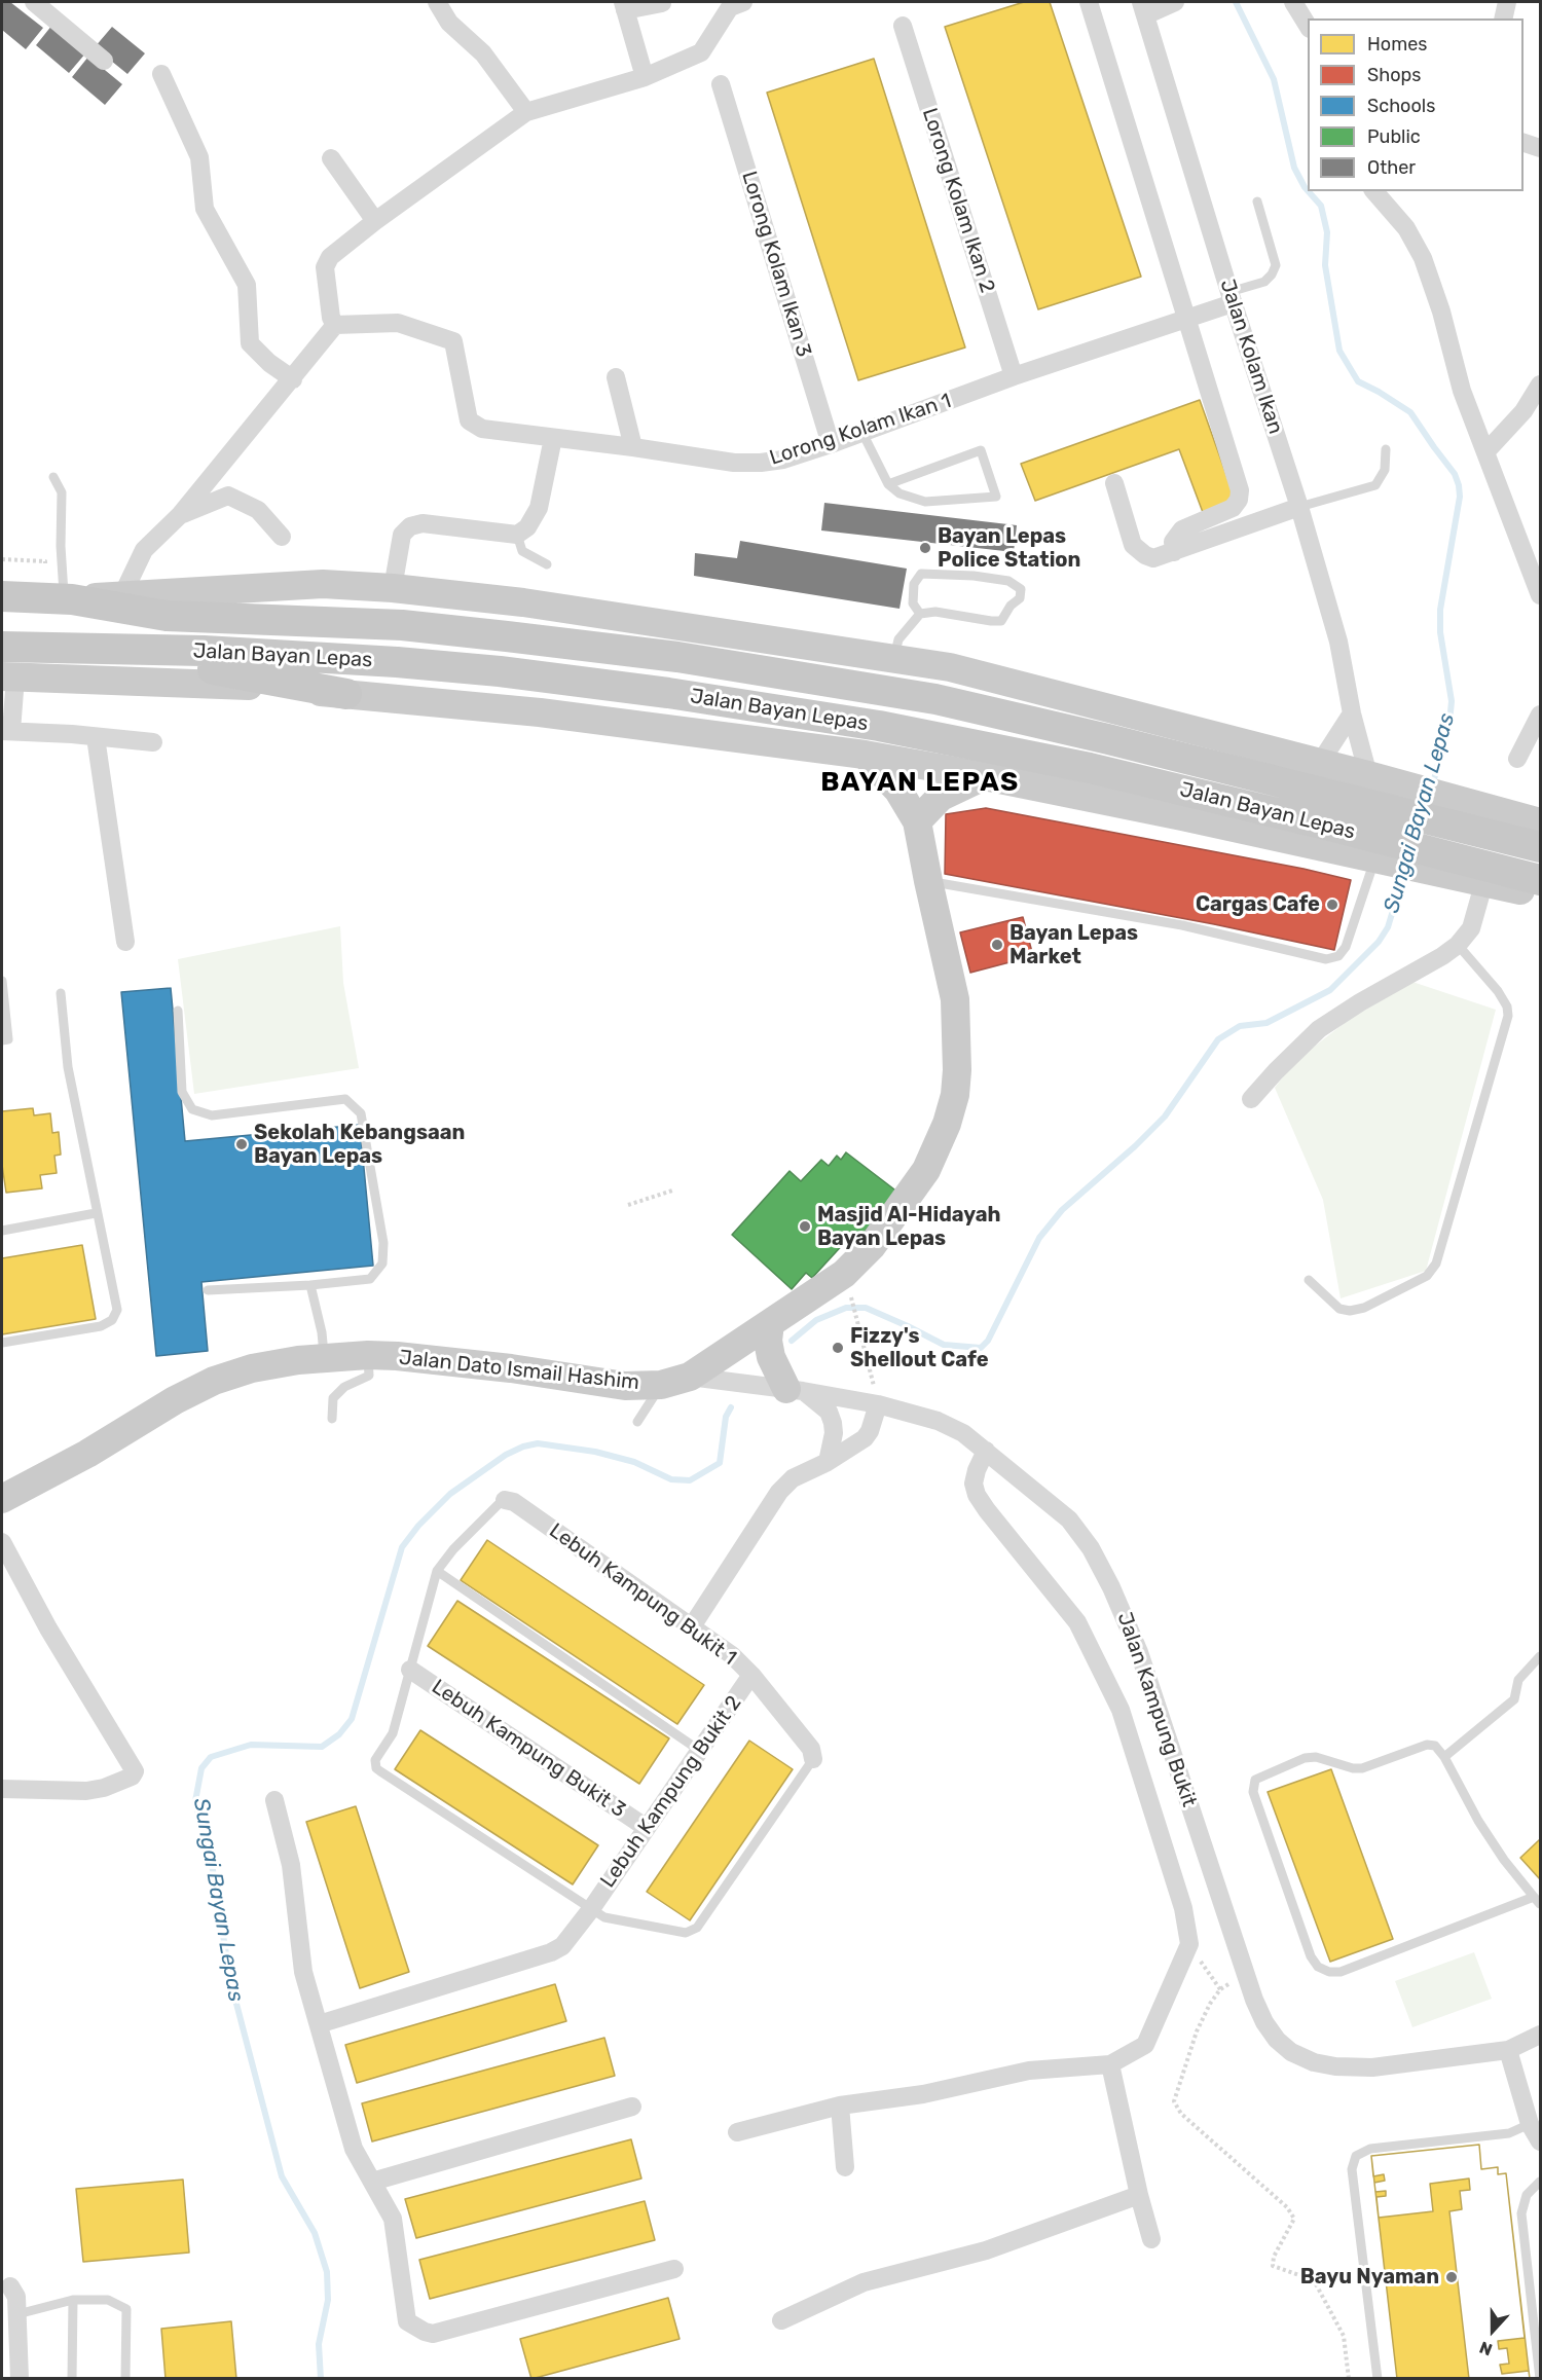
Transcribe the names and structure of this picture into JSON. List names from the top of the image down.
{
  "streets": {
    "highway": ["Jalan Bayan Lepas"],
    "main road": ["Jalan Dato Ismail Hashim"],
    "street": [
      "Lorong Kolam Ikan 2",
      "Lorong Kolam Ikan 3",
      "Jalan Kolam Ikan",
      "Lorong Kolam Ikan 1",
      "Lebuh Kampung Bukit 1",
      "Jalan Kampung Bukit",
      "Lebuh Kampung Bukit 3",
      "Lebuh Kampung Bukit 2"
    ]
  },
  "crossings": [
    ["Lorong Kolam Ikan 2", "Lorong Kolam Ikan 1"],
    ["Lorong Kolam Ikan 3", "Lorong Kolam Ikan 1"],
    ["Jalan Kolam Ikan", "Lorong Kolam Ikan 1"],
    ["Jalan Kolam Ikan", "Jalan Bayan Lepas"],
    ["Jalan Bayan Lepas", "Jalan Dato Ismail Hashim"],
    ["Jalan Dato Ismail Hashim", "Jalan Kampung Bukit"],
    ["Lebuh Kampung Bukit 1", "Lebuh Kampung Bukit 2"],
    ["Lebuh Kampung Bukit 3", "Lebuh Kampung Bukit 2"]
  ],
  "districts": ["BAYAN LEPAS"],
  "water": ["Sungai Bayan Lepas"],
  "places": [
    "Bayan Lepas Police Station",
    "Cargas Cafe",
    "Bayan Lepas Market",
    "Sekolah Kebangsaan Bayan Lepas",
    "Masjid Al-Hidayah Bayan Lepas",
    "Fizzy's Shellout Cafe",
    "Bayu Nyaman"
  ],
  "legend": [
    "Homes",
    "Shops",
    "Schools",
    "Public",
    "Other"
  ],
  "north": "bottom"
}
